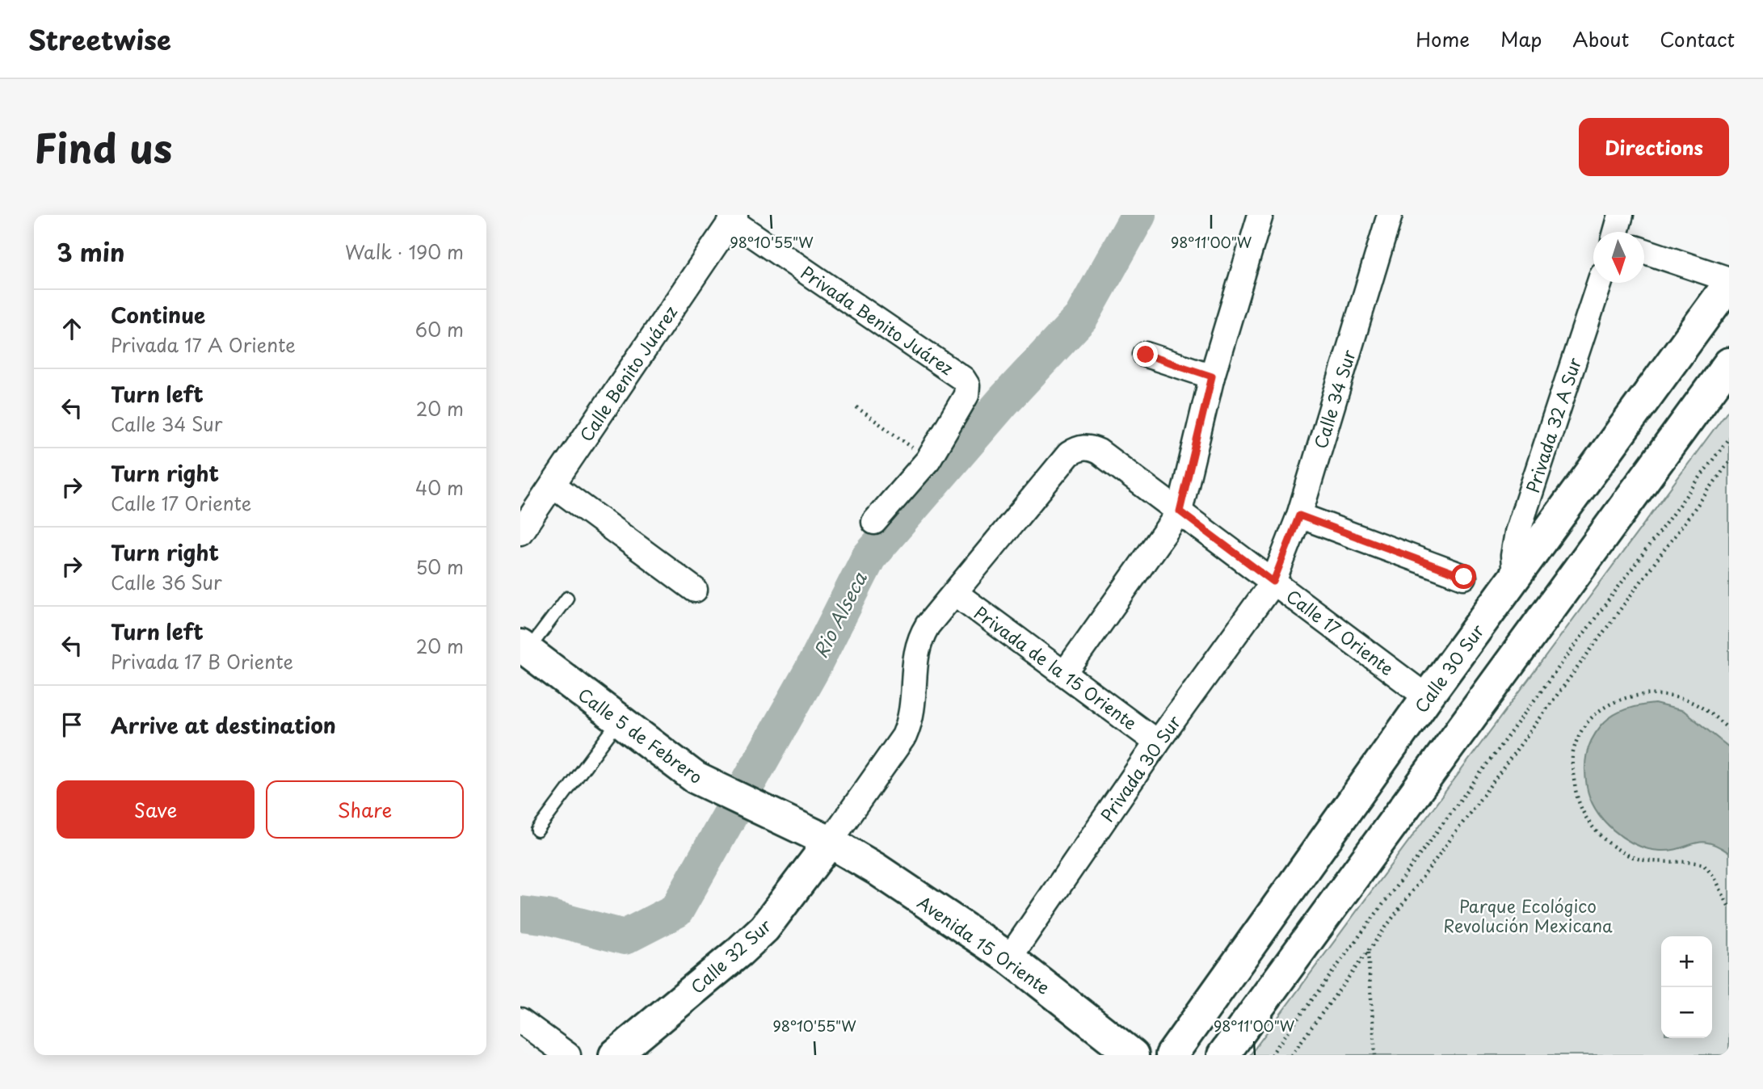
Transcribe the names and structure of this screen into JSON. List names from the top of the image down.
{
  "streets": {
    "main road": [
      "Calle 30 Sur",
      "Calle 5 de Febrero",
      "Avenida 15 Oriente",
      "Calle 32 Sur"
    ],
    "street": [
      "Privada Benito Juárez",
      "Calle Benito Juárez",
      "Calle 34 Sur",
      "Privada 32 A Sur",
      "Calle 17 Oriente",
      "Privada de la 15 Oriente",
      "Privada 30 Sur"
    ]
  },
  "crossings": [
    ["Privada Benito Juárez", "Calle Benito Juárez"],
    ["Calle 34 Sur", "Calle 17 Oriente"],
    ["Calle 34 Sur", "Privada 30 Sur"],
    ["Privada 32 A Sur", "Calle 30 Sur"],
    ["Calle 17 Oriente", "Privada de la 15 Oriente"],
    ["Calle 17 Oriente", "Calle 30 Sur"],
    ["Calle 17 Oriente", "Privada 30 Sur"],
    ["Privada de la 15 Oriente", "Privada 30 Sur"],
    ["Calle 5 de Febrero", "Avenida 15 Oriente"],
    ["Calle 5 de Febrero", "Calle 32 Sur"],
    ["Privada 30 Sur", "Avenida 15 Oriente"],
    ["Avenida 15 Oriente", "Calle 32 Sur"]
  ],
  "water": ["Rio Alseca"],
  "parks": ["Parque Ecológico Revolución Mexicana"],
  "north": "bottom",
  "page": {
    "header": "Streetwise",
    "nav": [
      "Home",
      "Map",
      "About",
      "Contact"
    ],
    "title": "Find us",
    "buttons": [
      "Directions",
      ["Save", "Share"]
    ],
    "heading": ["3 min", "Walk · 190 m"],
    "list": [
      ["Continue", "Privada 17 A Oriente", "60 m"],
      ["Turn left", "Calle 34 Sur", "20 m"],
      ["Turn right", "Calle 17 Oriente", "40 m"],
      ["Turn right", "Calle 36 Sur", "50 m"],
      ["Turn left", "Privada 17 B Oriente", "20 m"],
      "Arrive at destination"
    ],
    "map_buttons": ["+", "−"]
  },
  "coordinates": ["98°10'55\"W", "98°11'00\"W"]
}
